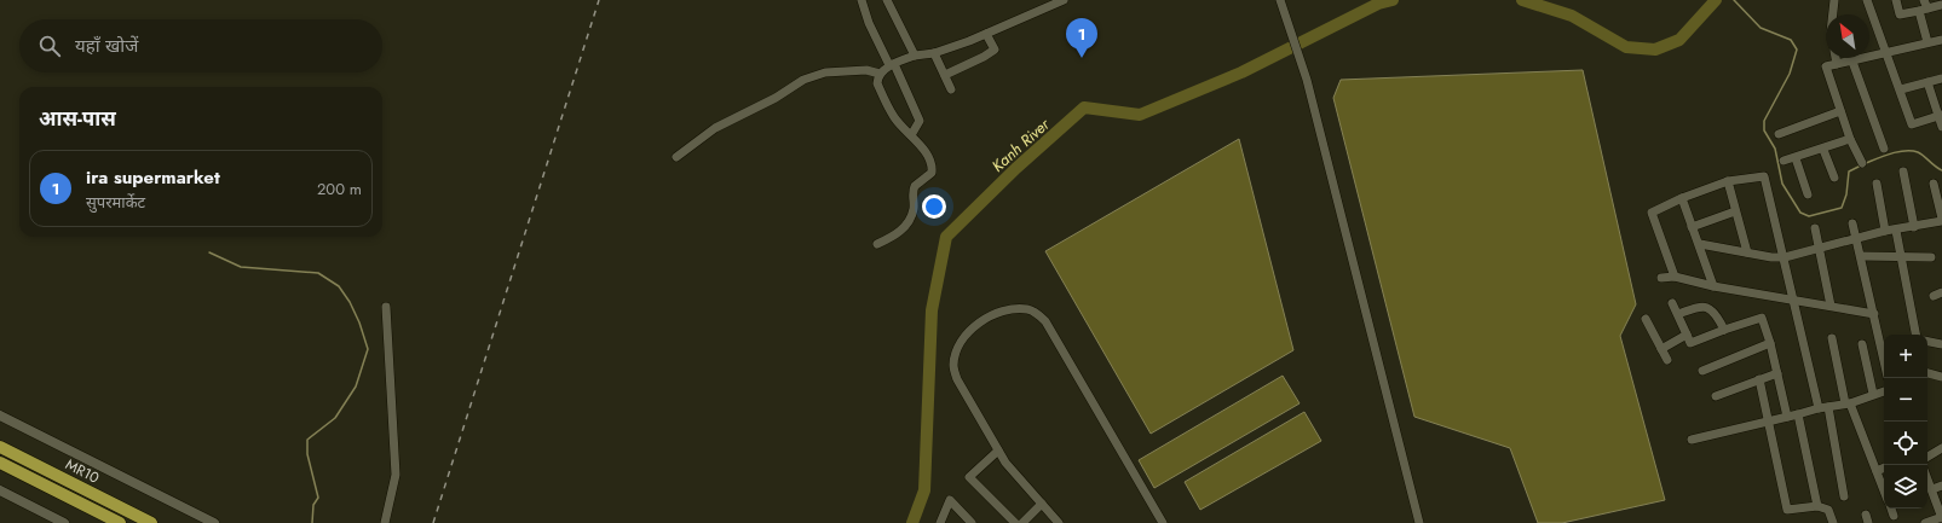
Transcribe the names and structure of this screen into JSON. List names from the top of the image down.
{
  "streets": {
    "main road": ["MR10"]
  },
  "water": ["Kanh River"],
  "north": "top left",
  "page": {
    "pins": "1",
    "search": "यहाँ खोजें",
    "heading": "आस-पास",
    "list": [
      {
        "mark": "1",
        "name": "ira supermarket",
        "note": "सुपरमार्केट",
        "value": "200 m"
      }
    ],
    "map_buttons": ["+", "−"]
  }
}
